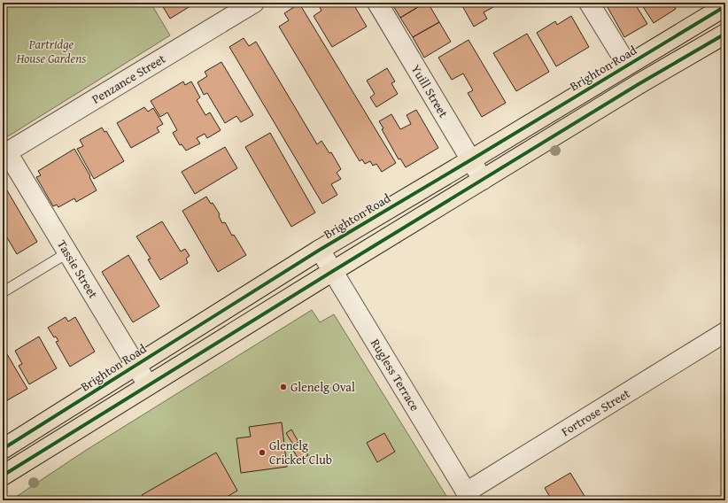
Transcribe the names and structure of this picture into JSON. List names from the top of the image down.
{
  "streets": {
    "main road": ["Brighton Road"],
    "street": [
      "Penzance Street",
      "Yuill Street",
      "Tassie Street",
      "Rugless Terrace",
      "Fortrose Street"
    ]
  },
  "crossings": [
    ["Brighton Road", "Yuill Street"],
    ["Brighton Road", "Tassie Street"],
    ["Brighton Road", "Rugless Terrace"],
    ["Penzance Street", "Tassie Street"],
    ["Rugless Terrace", "Fortrose Street"]
  ],
  "parks": ["Partridge House Gardens"],
  "places": ["Glenelg Oval", "Glenelg Cricket Club"]
}
